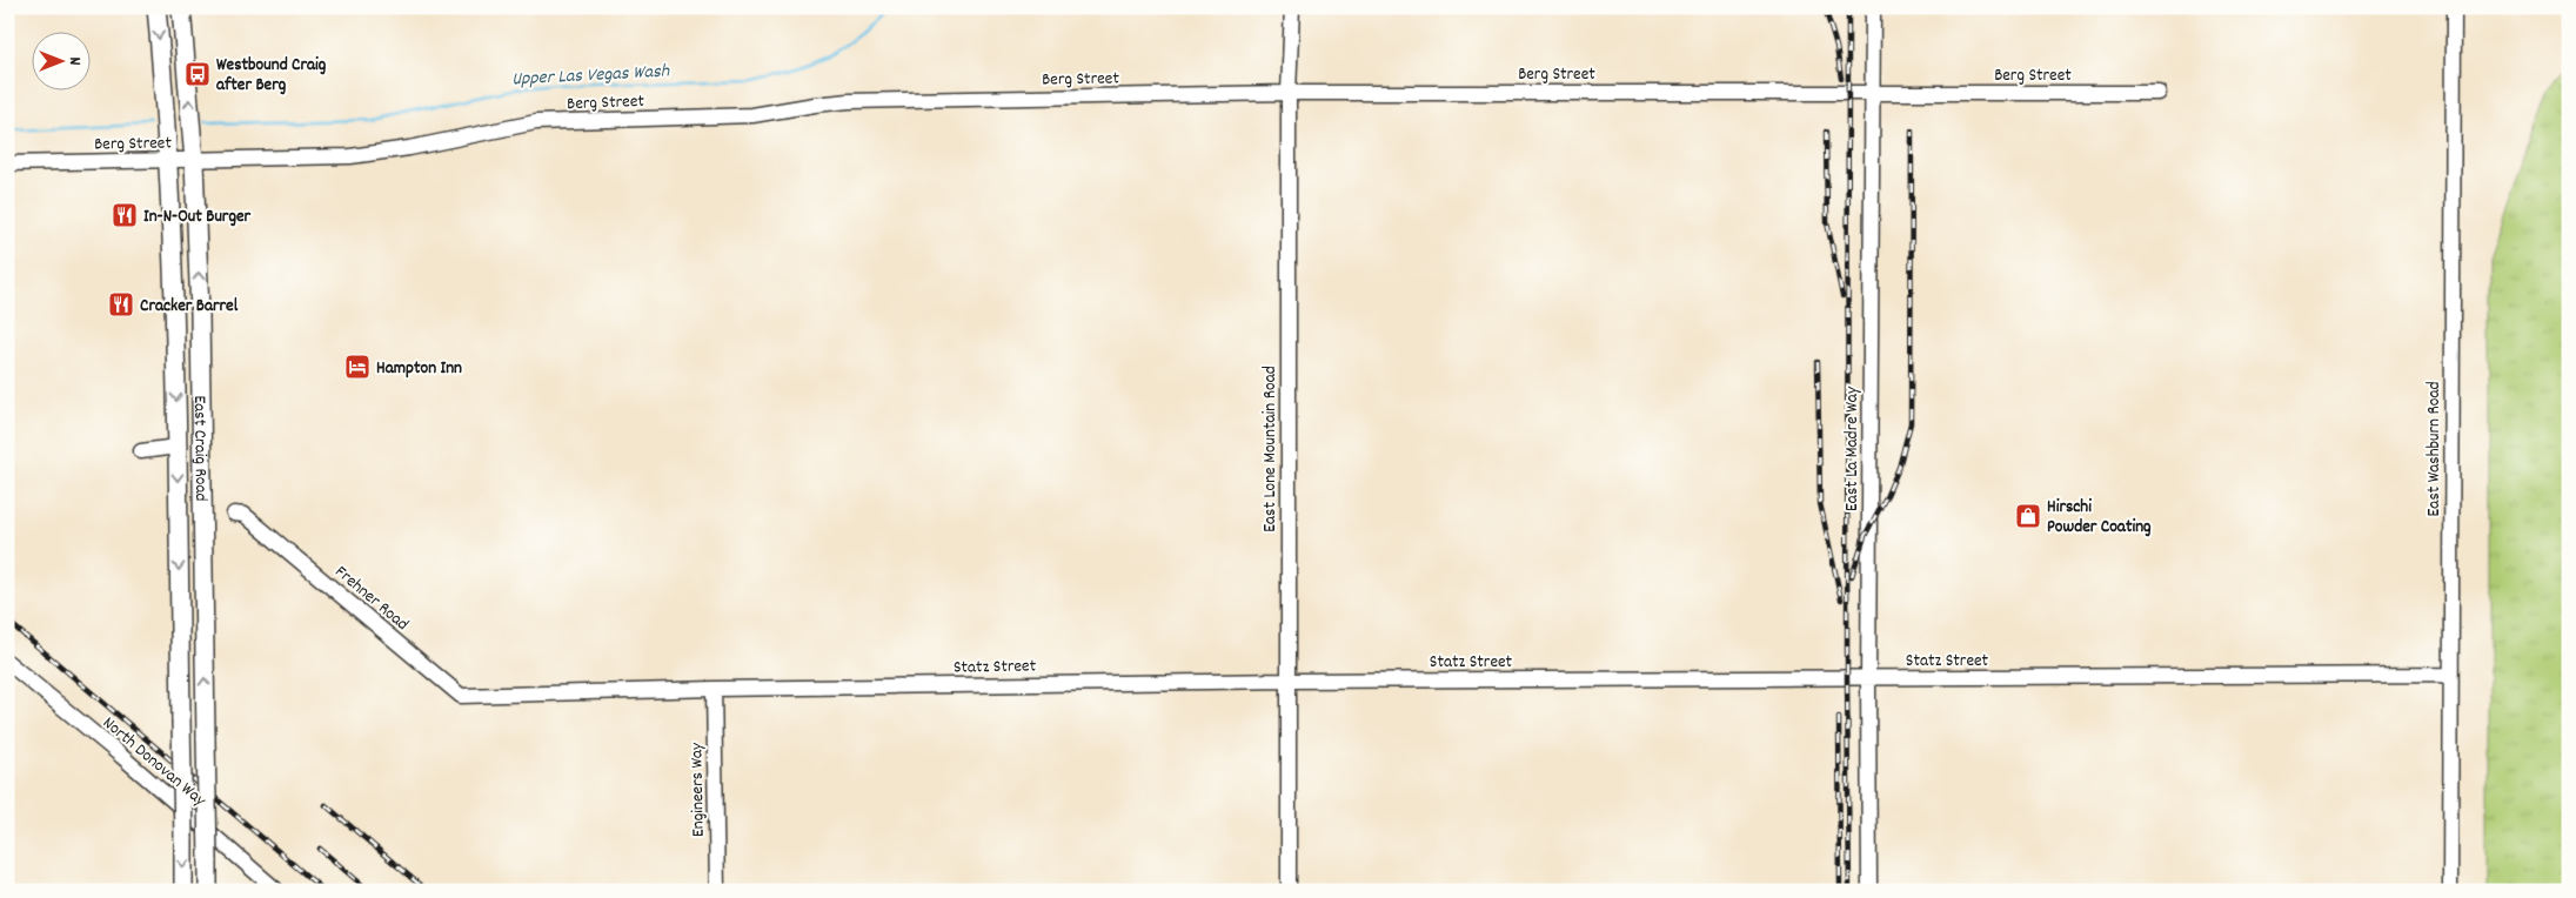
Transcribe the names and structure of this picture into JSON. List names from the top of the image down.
{
  "streets": {
    "main road": ["East Craig Road"],
    "street": [
      "Berg Street",
      "East Lone Mountain Road",
      "East La Madre Way",
      "East Washburn Road",
      "Frehner Road",
      "Statz Street",
      "North Donovan Way",
      "Engineers Way"
    ]
  },
  "crossings": [
    ["Berg Street", "East Craig Road"],
    ["Berg Street", "East Lone Mountain Road"],
    ["Berg Street", "East La Madre Way"],
    ["East Lone Mountain Road", "Statz Street"],
    ["East La Madre Way", "Statz Street"],
    ["East Washburn Road", "Statz Street"],
    ["Frehner Road", "Statz Street"],
    ["Statz Street", "Engineers Way"]
  ],
  "water": ["Upper Las Vegas Wash"],
  "places": {
    "bus stop": ["Westbound Craig after Berg"],
    "restaurant": ["In-N-Out Burger", "Cracker Barrel"],
    "hotel": ["Hampton Inn"],
    "shop": ["Hirschi Powder Coating"]
  },
  "north": "right"
}
